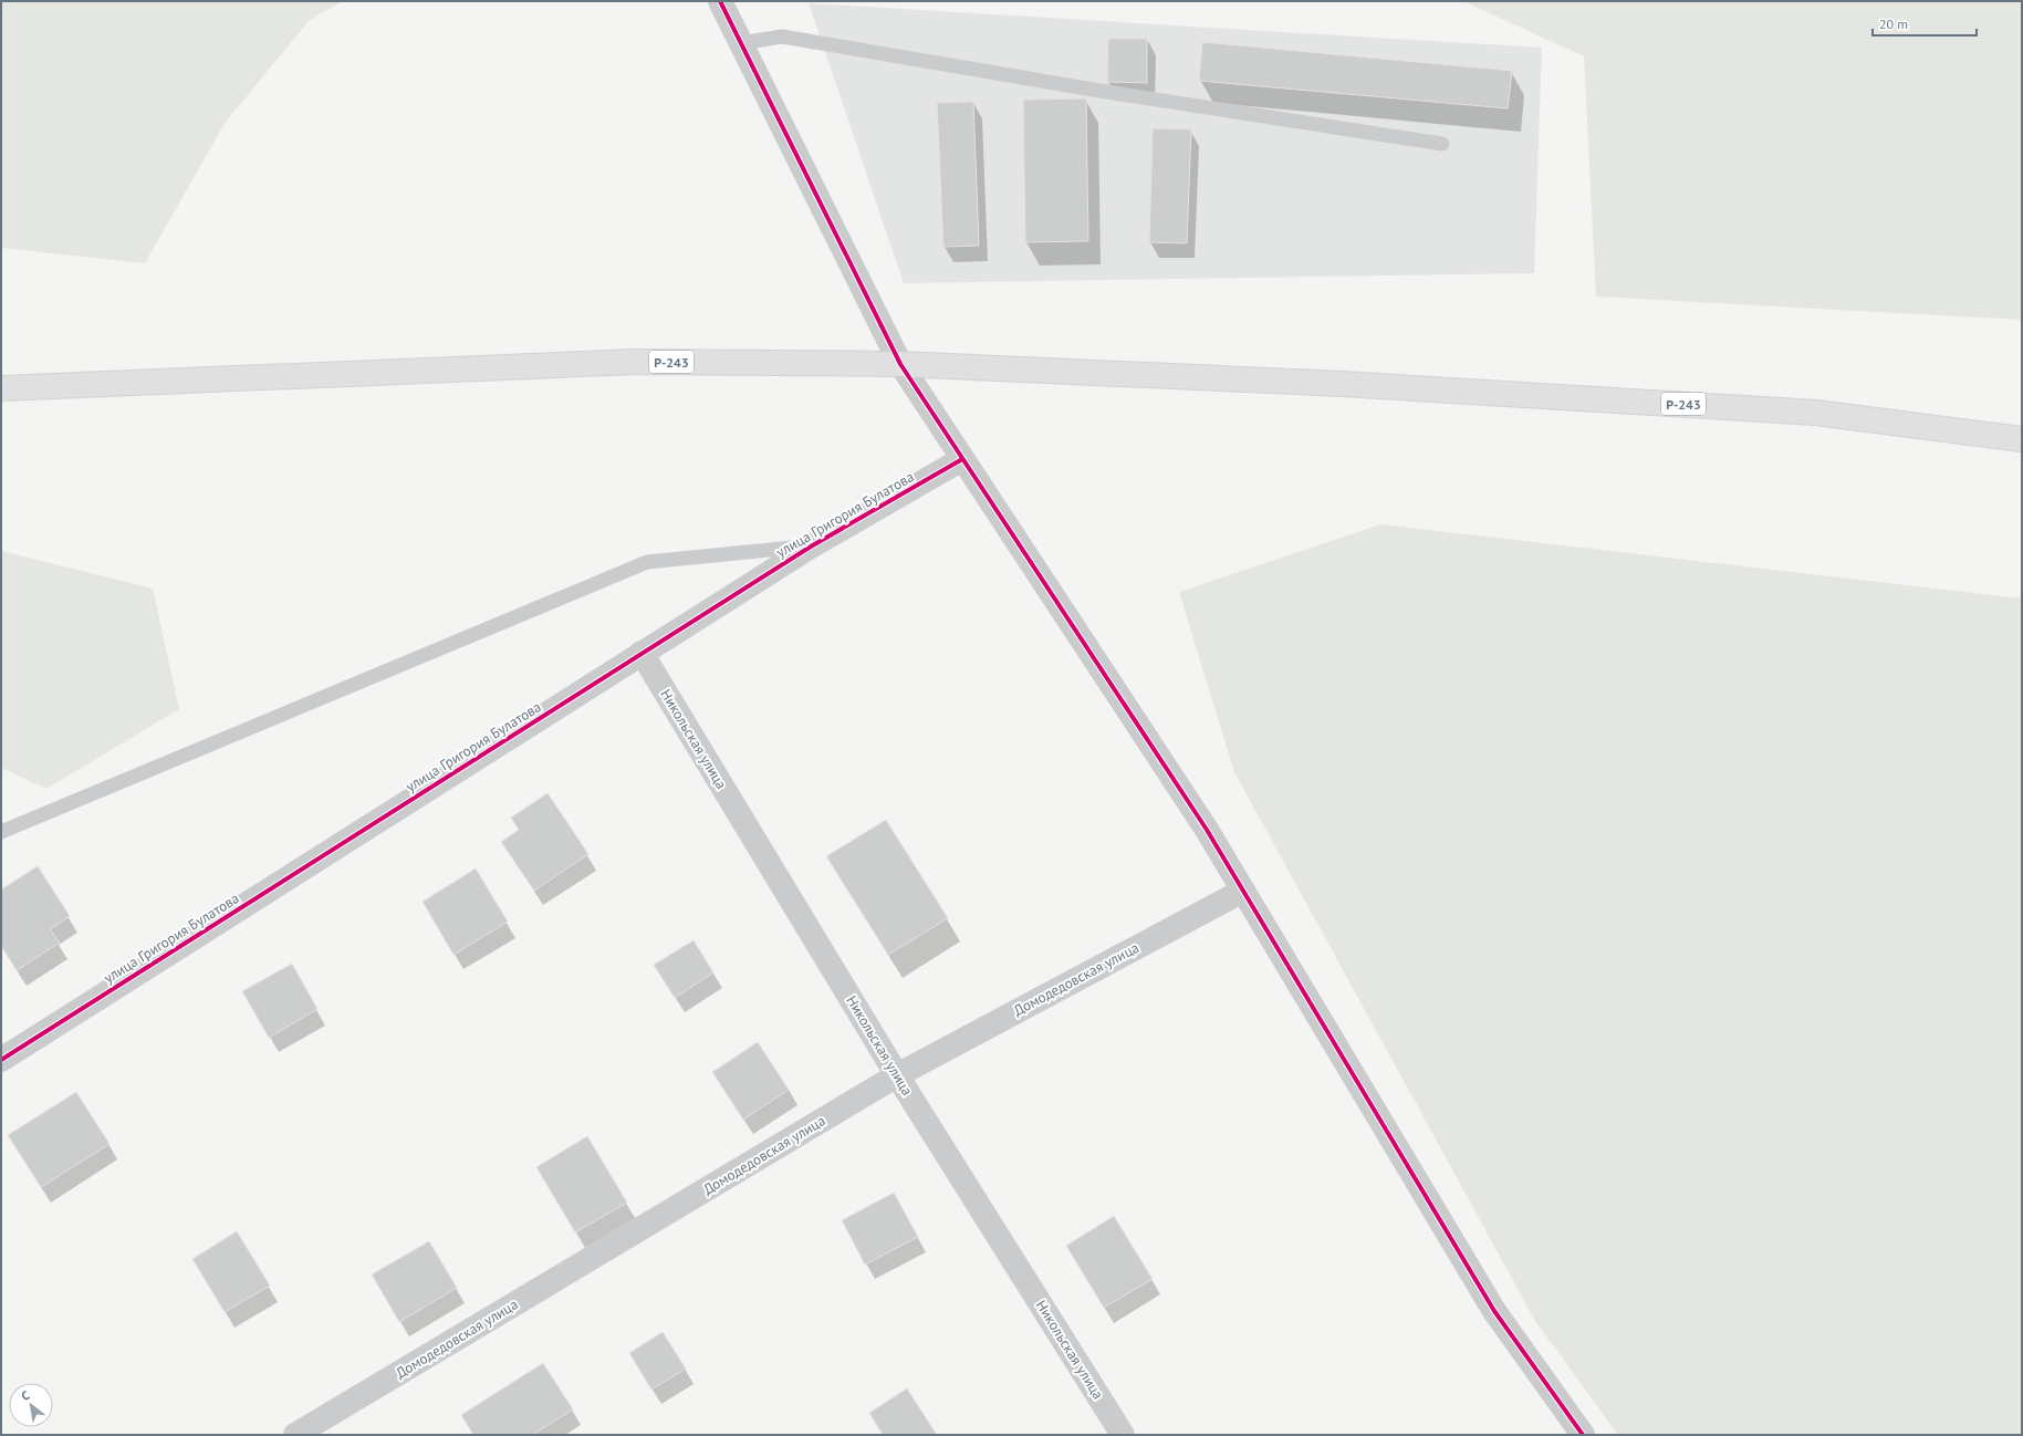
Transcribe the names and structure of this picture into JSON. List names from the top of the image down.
{
  "streets": {
    "highway": ["Р-243"],
    "street": ["улица Григория Булатова", "Никольская улица", "Домодедовская улица"]
  },
  "crossings": [
    ["улица Григория Булатова", "Никольская улица"],
    ["Никольская улица", "Домодедовская улица"]
  ],
  "scale_bar": "20 m",
  "north": "top left"
}
